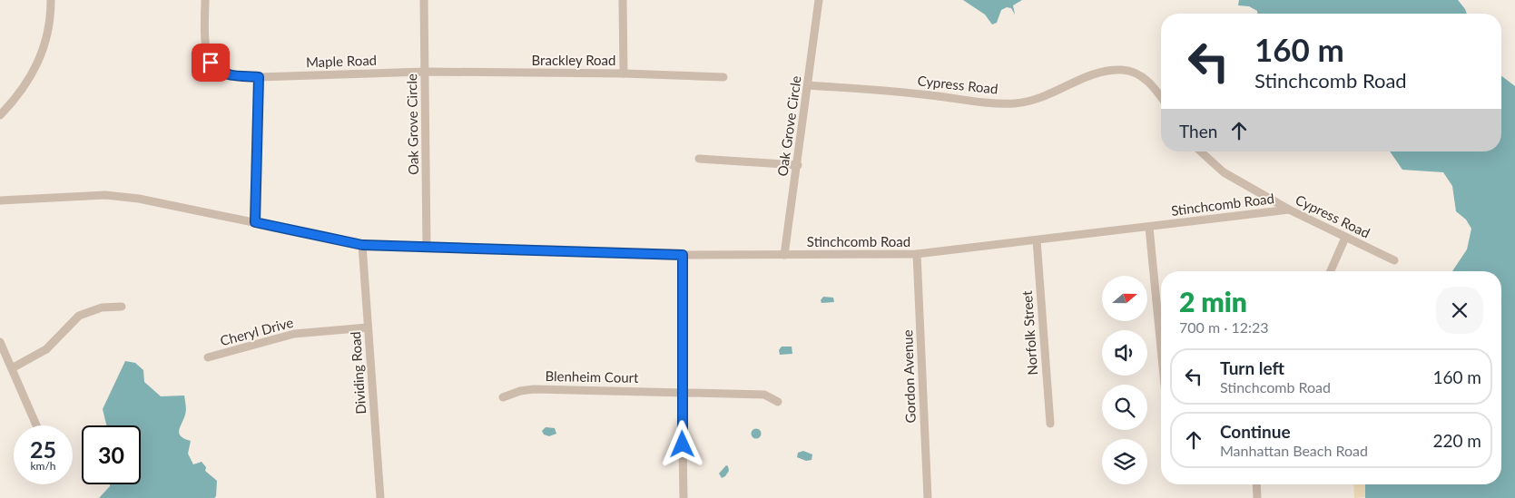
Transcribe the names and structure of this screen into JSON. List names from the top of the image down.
{
  "streets": {
    "street": [
      "Brackley Road",
      "Maple Road",
      "Cypress Road",
      "Oak Grove Circle",
      "Stinchcomb Road",
      "Cheryl Drive",
      "Norfolk Street",
      "Dividing Road",
      "Gordon Avenue",
      "Blenheim Court"
    ]
  },
  "crossings": [
    ["Brackley Road", "Maple Road"],
    ["Brackley Road", "Oak Grove Circle"],
    ["Maple Road", "Oak Grove Circle"],
    ["Cypress Road", "Oak Grove Circle"],
    ["Cypress Road", "Stinchcomb Road"],
    ["Oak Grove Circle", "Stinchcomb Road"],
    ["Stinchcomb Road", "Norfolk Street"],
    ["Stinchcomb Road", "Dividing Road"],
    ["Stinchcomb Road", "Gordon Avenue"],
    ["Cheryl Drive", "Dividing Road"]
  ],
  "north": "right",
  "page": {
    "turn": ["160 m", "Stinchcomb Road"],
    "then": "Then",
    "heading": ["2 min", "700 m · 12:23"],
    "list": [
      {
        "name": "Turn left",
        "note": "Stinchcomb Road",
        "value": "160 m"
      },
      {
        "name": "Continue",
        "note": "Manhattan Beach Road",
        "value": "220 m"
      }
    ],
    "speed": "25 km/h",
    "limit": "30"
  }
}
